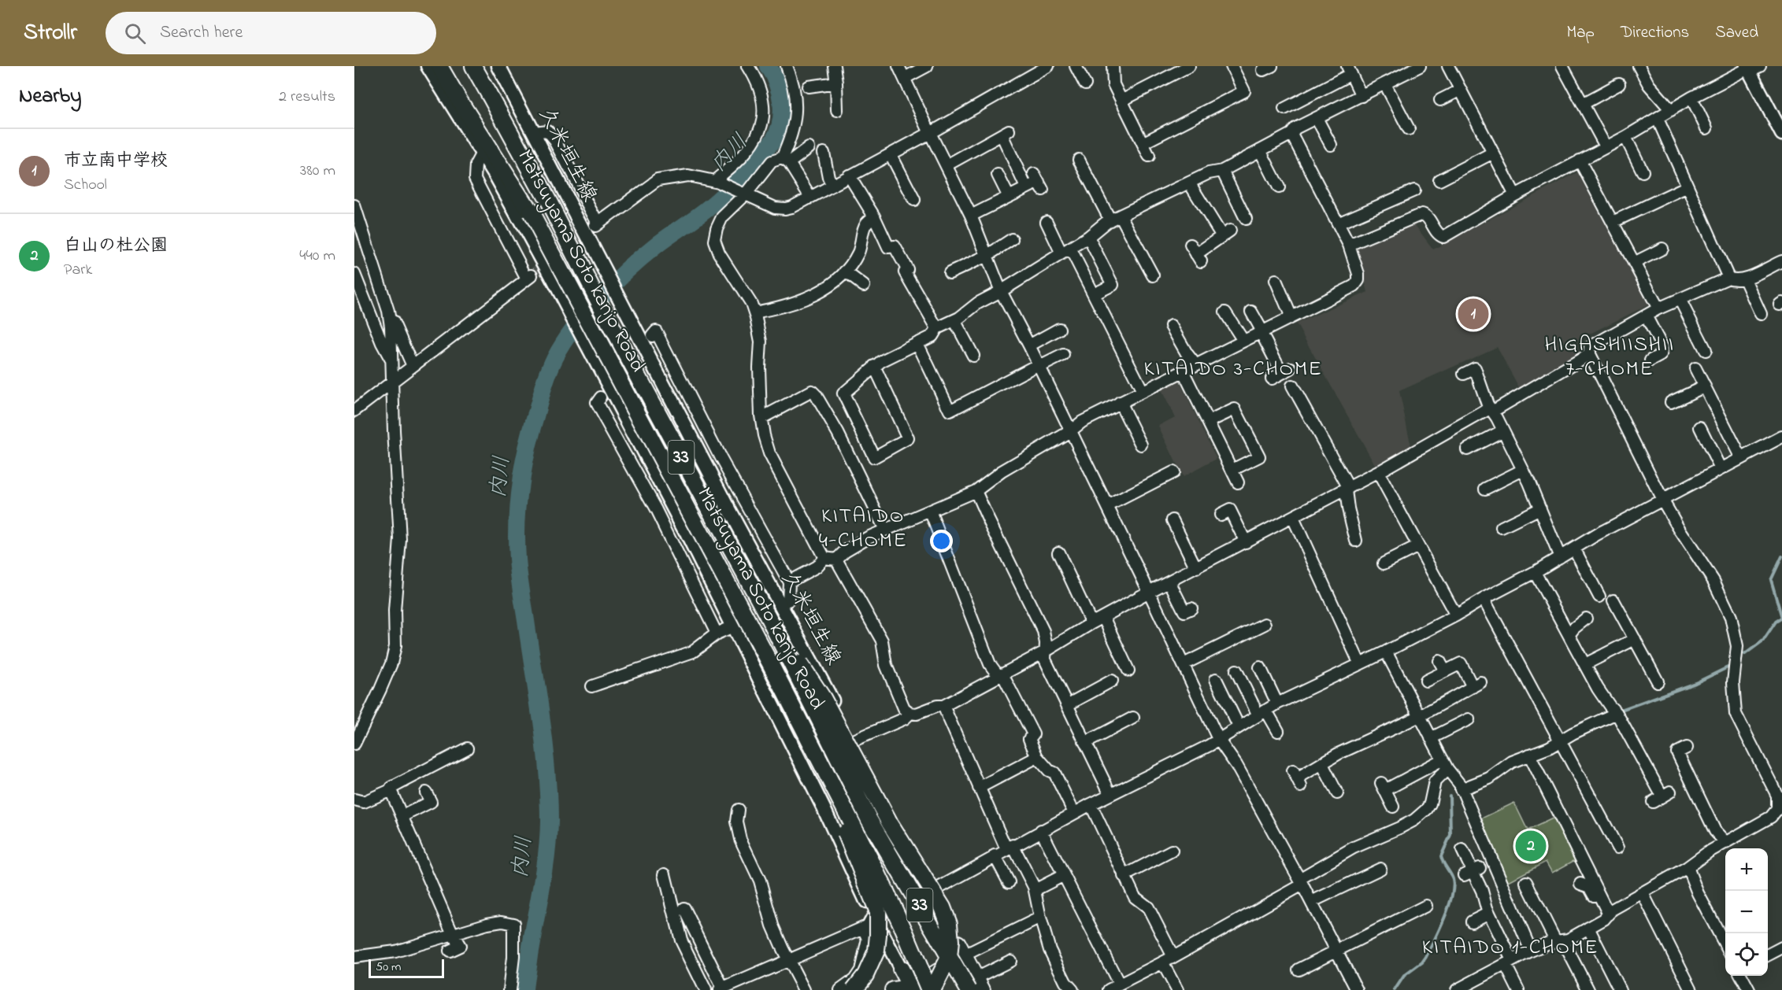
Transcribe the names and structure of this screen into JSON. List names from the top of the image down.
{
  "streets": {
    "highway": ["Matsuyama Soto kanjo Road", "33"],
    "main road": ["久米垣生線"]
  },
  "crossings": [
    ["Matsuyama Soto kanjo Road", "33"]
  ],
  "districts": [
    "HIGASHIISHII 7-CHOME",
    "KITAIDO 3-CHOME",
    "KITAIDO 4-CHOME",
    "KITAIDO 1-CHOME"
  ],
  "water": ["内川"],
  "scale_bar": "50 m",
  "page": {
    "header": "Strollr",
    "search": "Search here",
    "nav": ["Map", "Directions", "Saved"],
    "heading": ["Nearby", "2 results"],
    "list": [
      {
        "mark": "1",
        "name": "市立南中学校",
        "note": "School",
        "value": "380 m"
      },
      {
        "mark": "2",
        "name": "白山の杜公園",
        "note": "Park",
        "value": "440 m"
      }
    ],
    "pins": ["1", "2"],
    "map_buttons": ["+", "−"],
    "scale": "50 m"
  }
}
